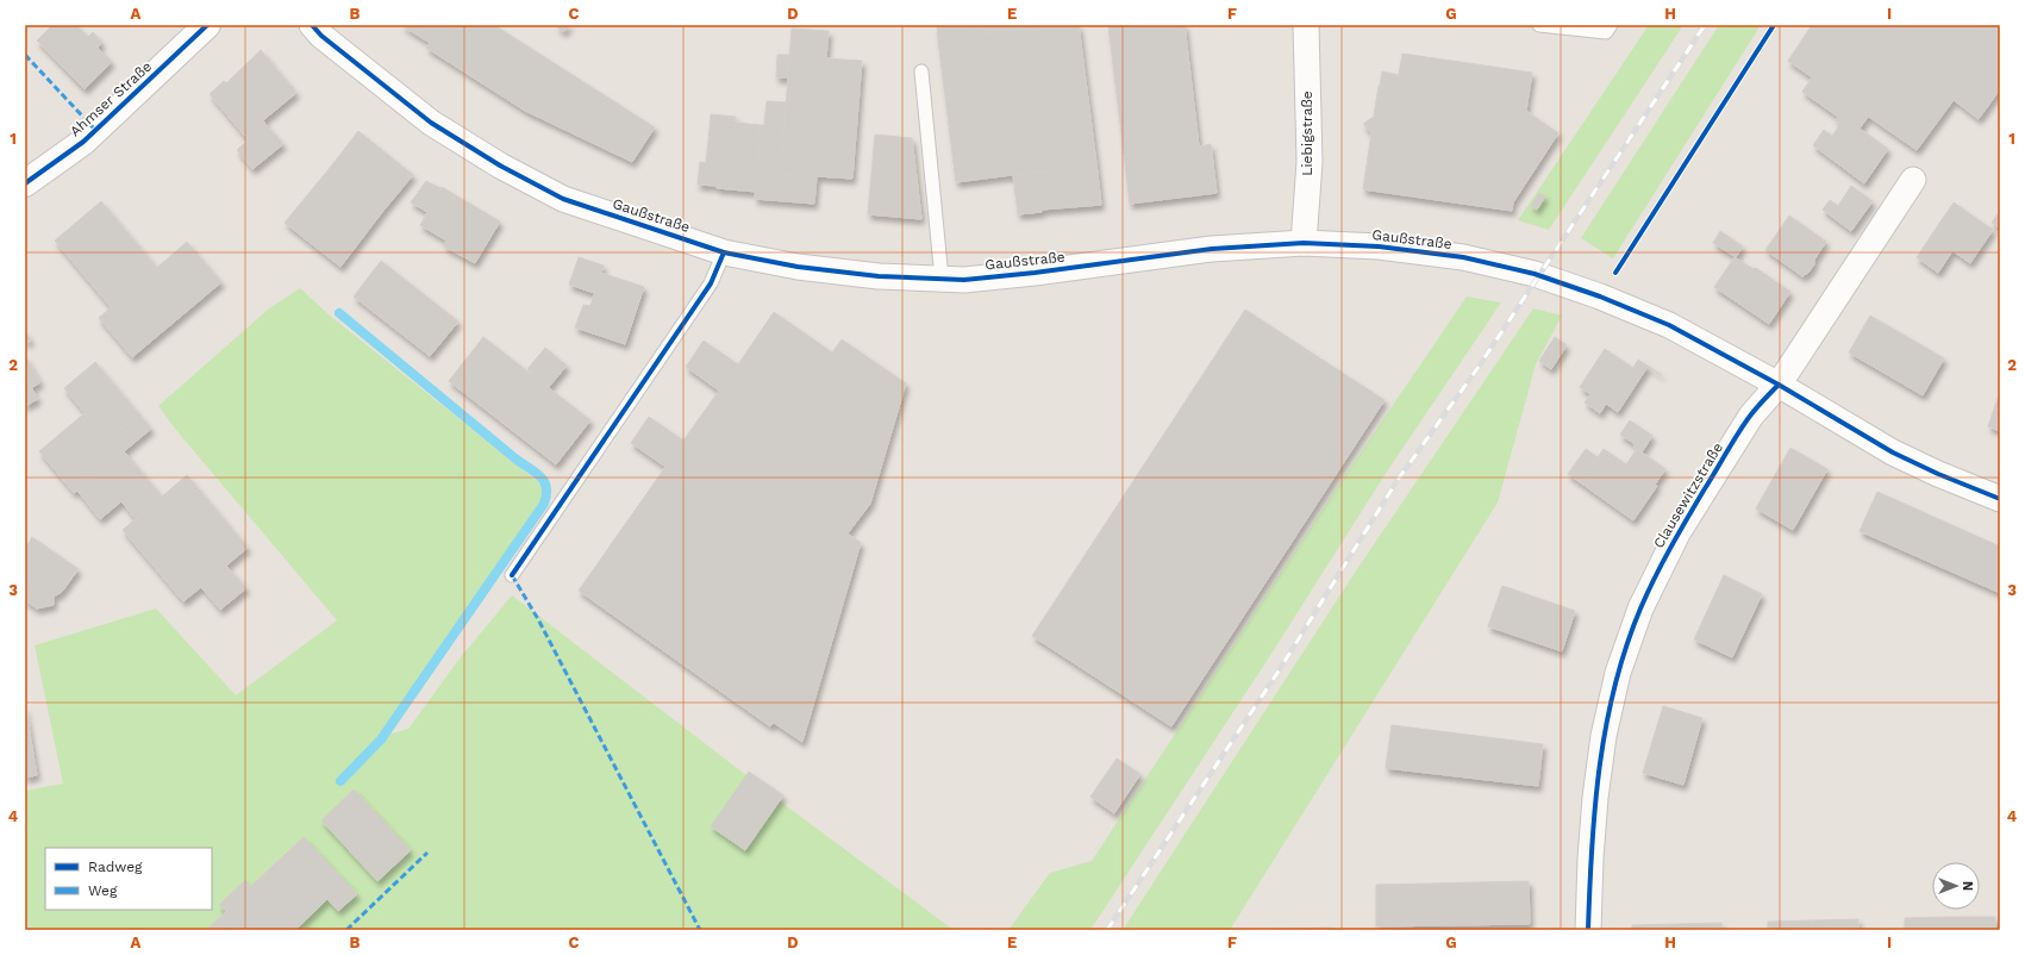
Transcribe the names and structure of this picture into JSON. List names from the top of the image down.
{
  "streets": {
    "street": [
      "Ahmser Straße",
      "Liebigstraße",
      "Gaußstraße",
      "Clausewitzstraße"
    ]
  },
  "crossings": [
    ["Liebigstraße", "Gaußstraße"],
    ["Gaußstraße", "Clausewitzstraße"]
  ],
  "legend": ["Radweg", "Weg"],
  "north": "right",
  "grid": {
    "columns": [
      "A",
      "B",
      "C",
      "D",
      "E",
      "F",
      "G",
      "H",
      "I"
    ],
    "rows": [
      "1",
      "2",
      "3",
      "4"
    ]
  }
}
